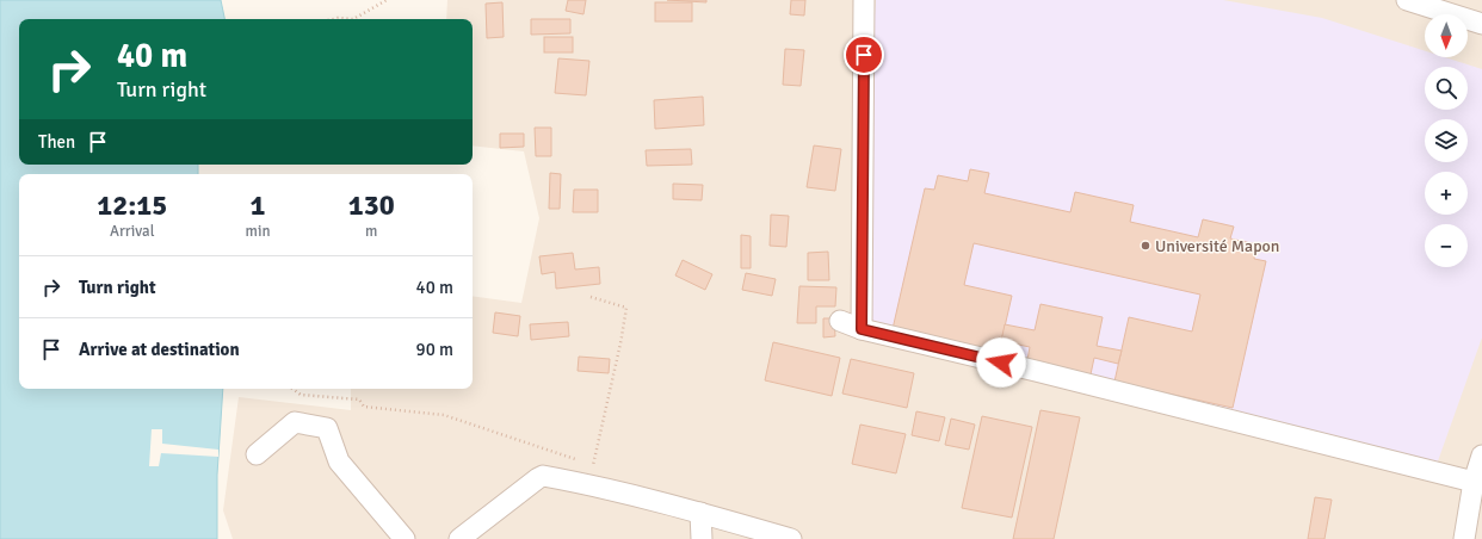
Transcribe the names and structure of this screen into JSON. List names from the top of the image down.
{
  "places": ["Université Mapon"],
  "north": "bottom",
  "page": {
    "map_buttons": ["+", "−"],
    "turn": ["40 m", "Turn right"],
    "then": "Then",
    "eta": [
      "12:15",
      "Arrival",
      "1",
      "min",
      "130",
      "m"
    ],
    "list": [
      {
        "name": "Turn right",
        "value": "40 m"
      },
      {
        "name": "Arrive at destination",
        "value": "90 m"
      }
    ]
  }
}
